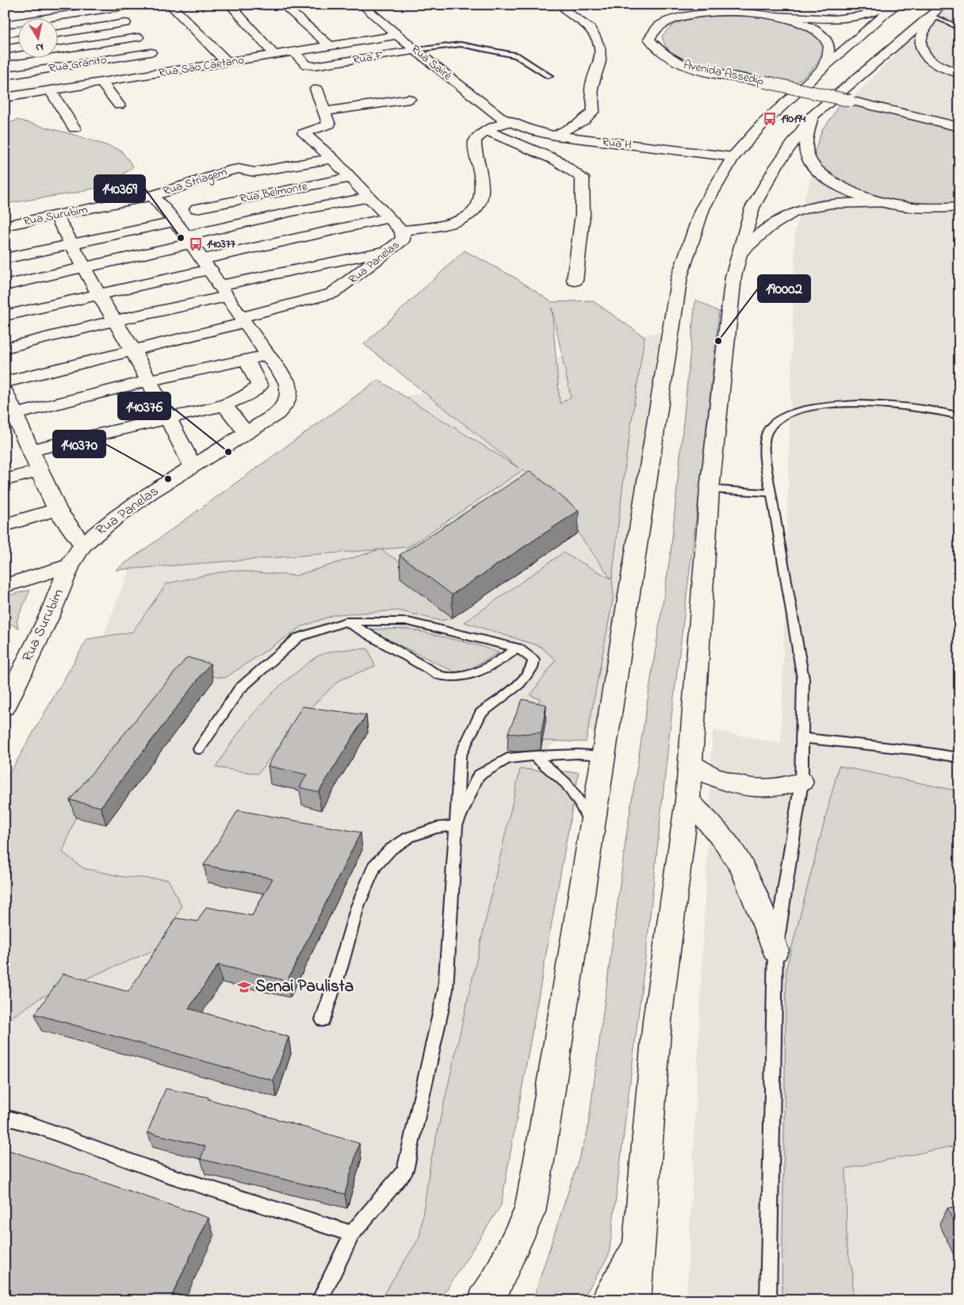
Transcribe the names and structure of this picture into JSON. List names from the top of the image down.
{
  "streets": {
    "main road": [
      "Rua F",
      "Rua Sairé",
      "Rua Granito",
      "Rua São Caetano",
      "Avenida Assedip",
      "Rua H",
      "Rua Striagem",
      "Rua Belmonte",
      "Rua Surubim",
      "Rua Panelas"
    ]
  },
  "crossings": [
    ["Rua F", "Rua Sairé"],
    ["Rua F", "Rua São Caetano"],
    ["Rua Sairé", "Rua São Caetano"],
    ["Rua Sairé", "Rua H"],
    ["Rua Striagem", "Rua Surubim"],
    ["Rua Striagem", "Rua Panelas"],
    ["Rua Belmonte", "Rua Panelas"],
    ["Rua Surubim", "Rua Panelas"]
  ],
  "places": {
    "bus stop": ["190194", "140377"],
    "other": [
      "140369",
      "190002",
      "140376",
      "140370"
    ],
    "school or university": ["Senai Paulista"]
  },
  "north": "bottom"
}
